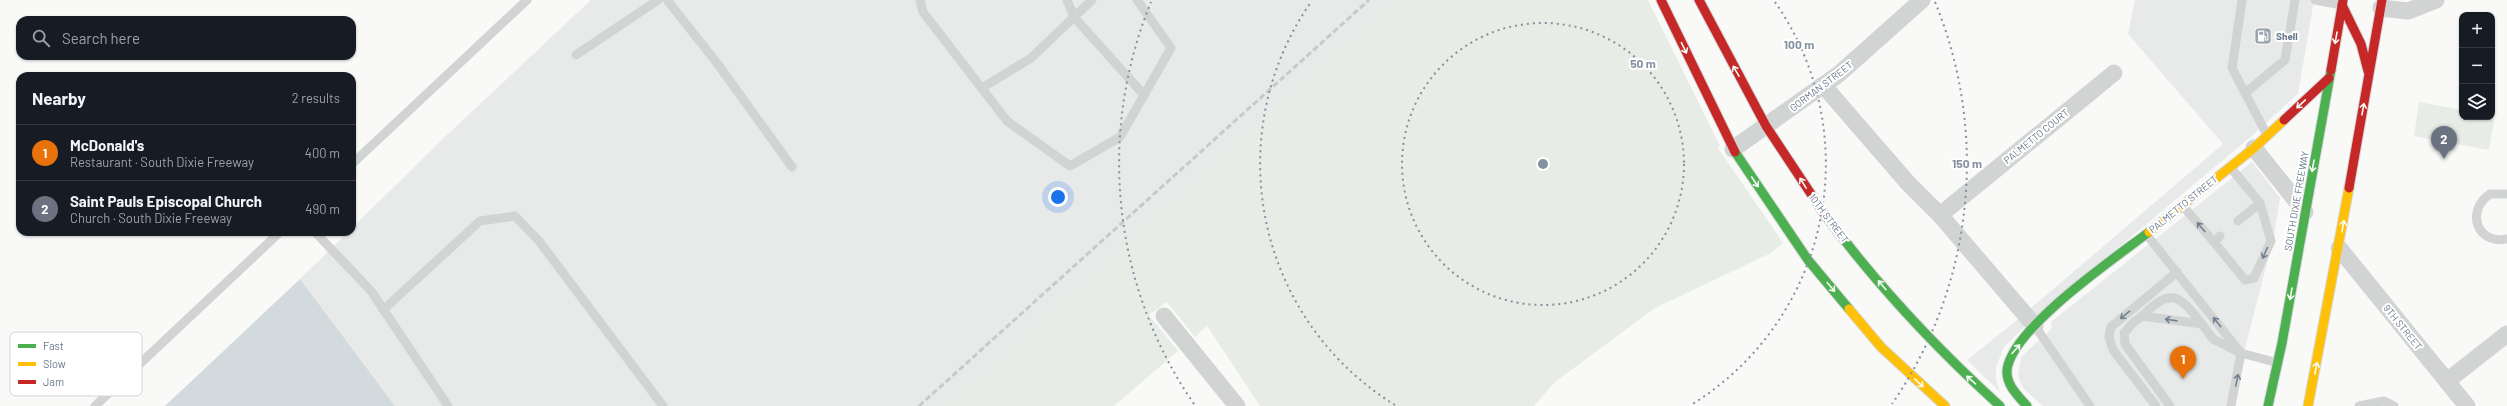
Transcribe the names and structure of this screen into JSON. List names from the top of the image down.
{
  "streets": {
    "street": [
      "GORMAN STREET",
      "PALMETTO COURT",
      "SOUTH DIXIE FREEWAY",
      "PALMETTO STREET",
      "10TH STREET",
      "9TH STREET"
    ]
  },
  "crossings": [
    ["GORMAN STREET", "10TH STREET"],
    ["SOUTH DIXIE FREEWAY", "PALMETTO STREET"]
  ],
  "places": {
    "fuel station": ["Shell"]
  },
  "legend": ["Fast", "Slow", "Jam"],
  "page": {
    "map_buttons": ["+", "−"],
    "search": "Search here",
    "heading": ["Nearby", "2 results"],
    "list": [
      {
        "mark": "1",
        "name": "McDonald's",
        "note": "Restaurant · South Dixie Freeway",
        "value": "400 m"
      },
      {
        "mark": "2",
        "name": "Saint Pauls Episcopal Church",
        "note": "Church · South Dixie Freeway",
        "value": "490 m"
      }
    ],
    "pins": ["2", "1"]
  },
  "rings": ["100 m", "50 m", "150 m"]
}
